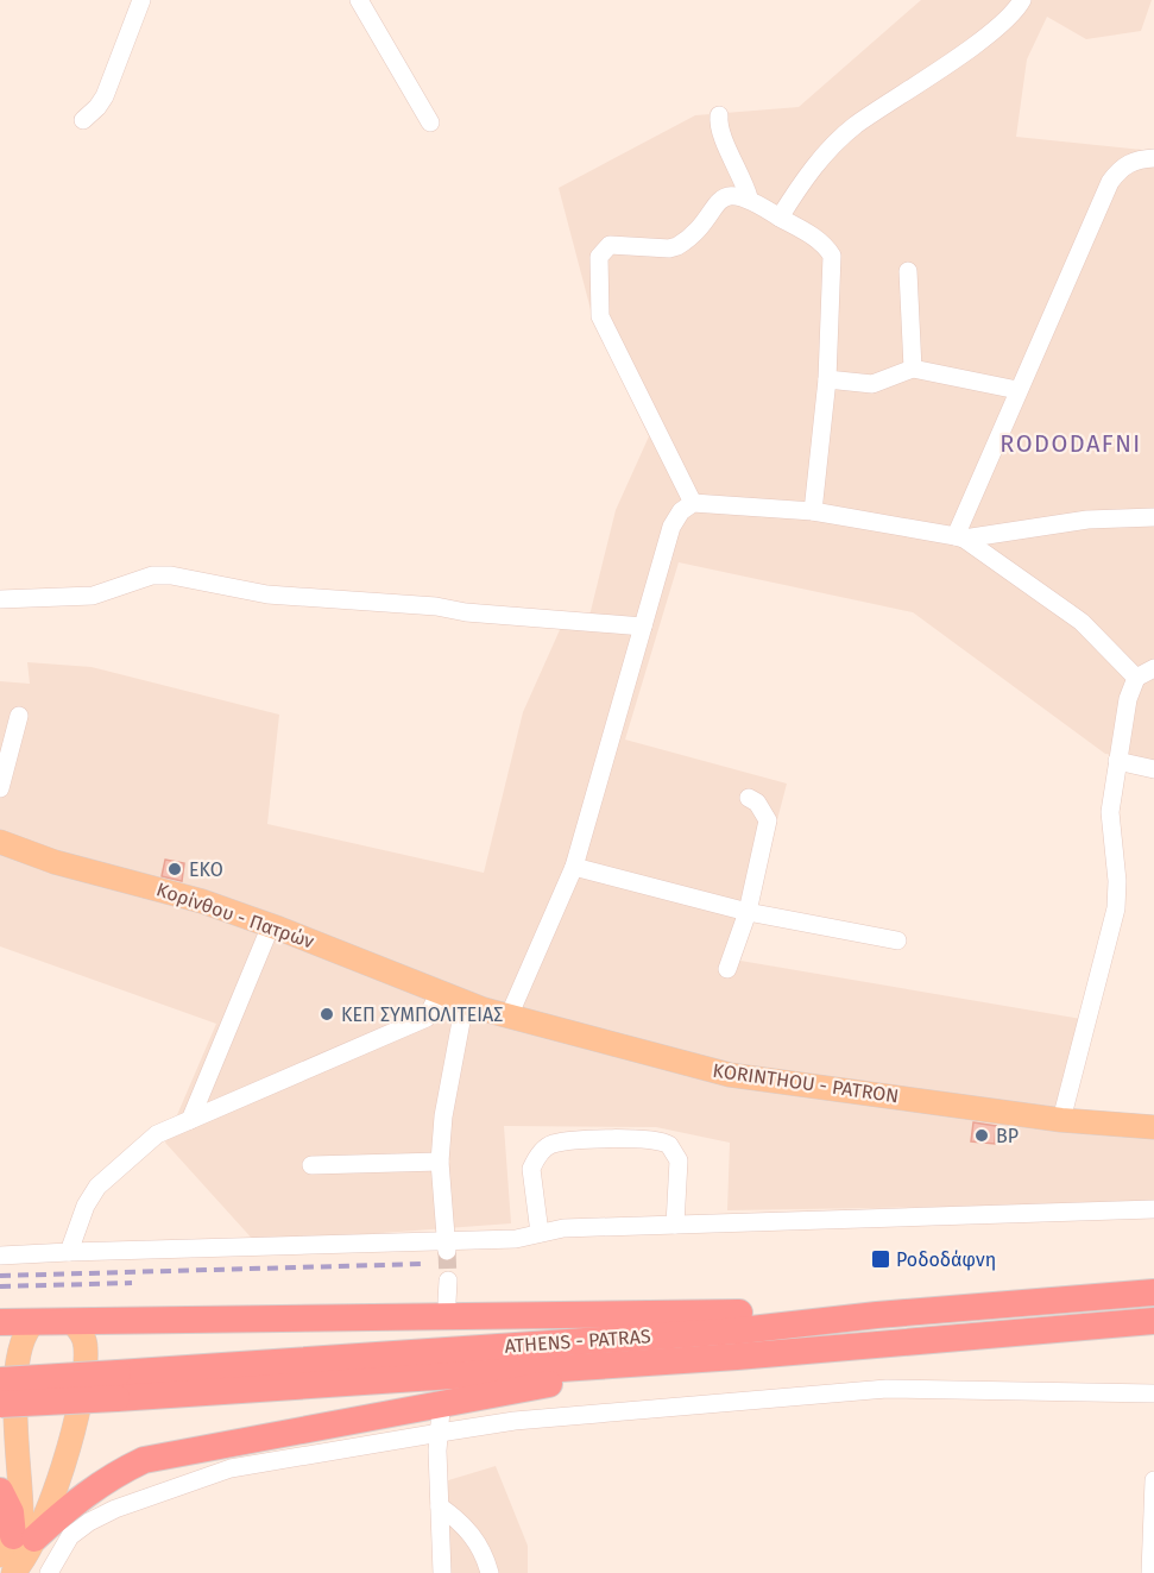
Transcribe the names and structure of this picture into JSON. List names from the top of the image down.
{
  "streets": {
    "highway": ["ATHENS - PATRAS"],
    "main road": ["Κορίνθου - Πατρών", "KORINTHOU - PATRON"]
  },
  "crossings": [
    ["Κορίνθου - Πατρών", "KORINTHOU - PATRON"]
  ],
  "districts": ["RODODAFNI"],
  "places": {
    "other": ["EKO", "ΚΕΠ ΣΥΜΠΟΛΙΤΕΙΑΣ", "BP"],
    "transit": ["Ροδοδάφνη"]
  }
}
